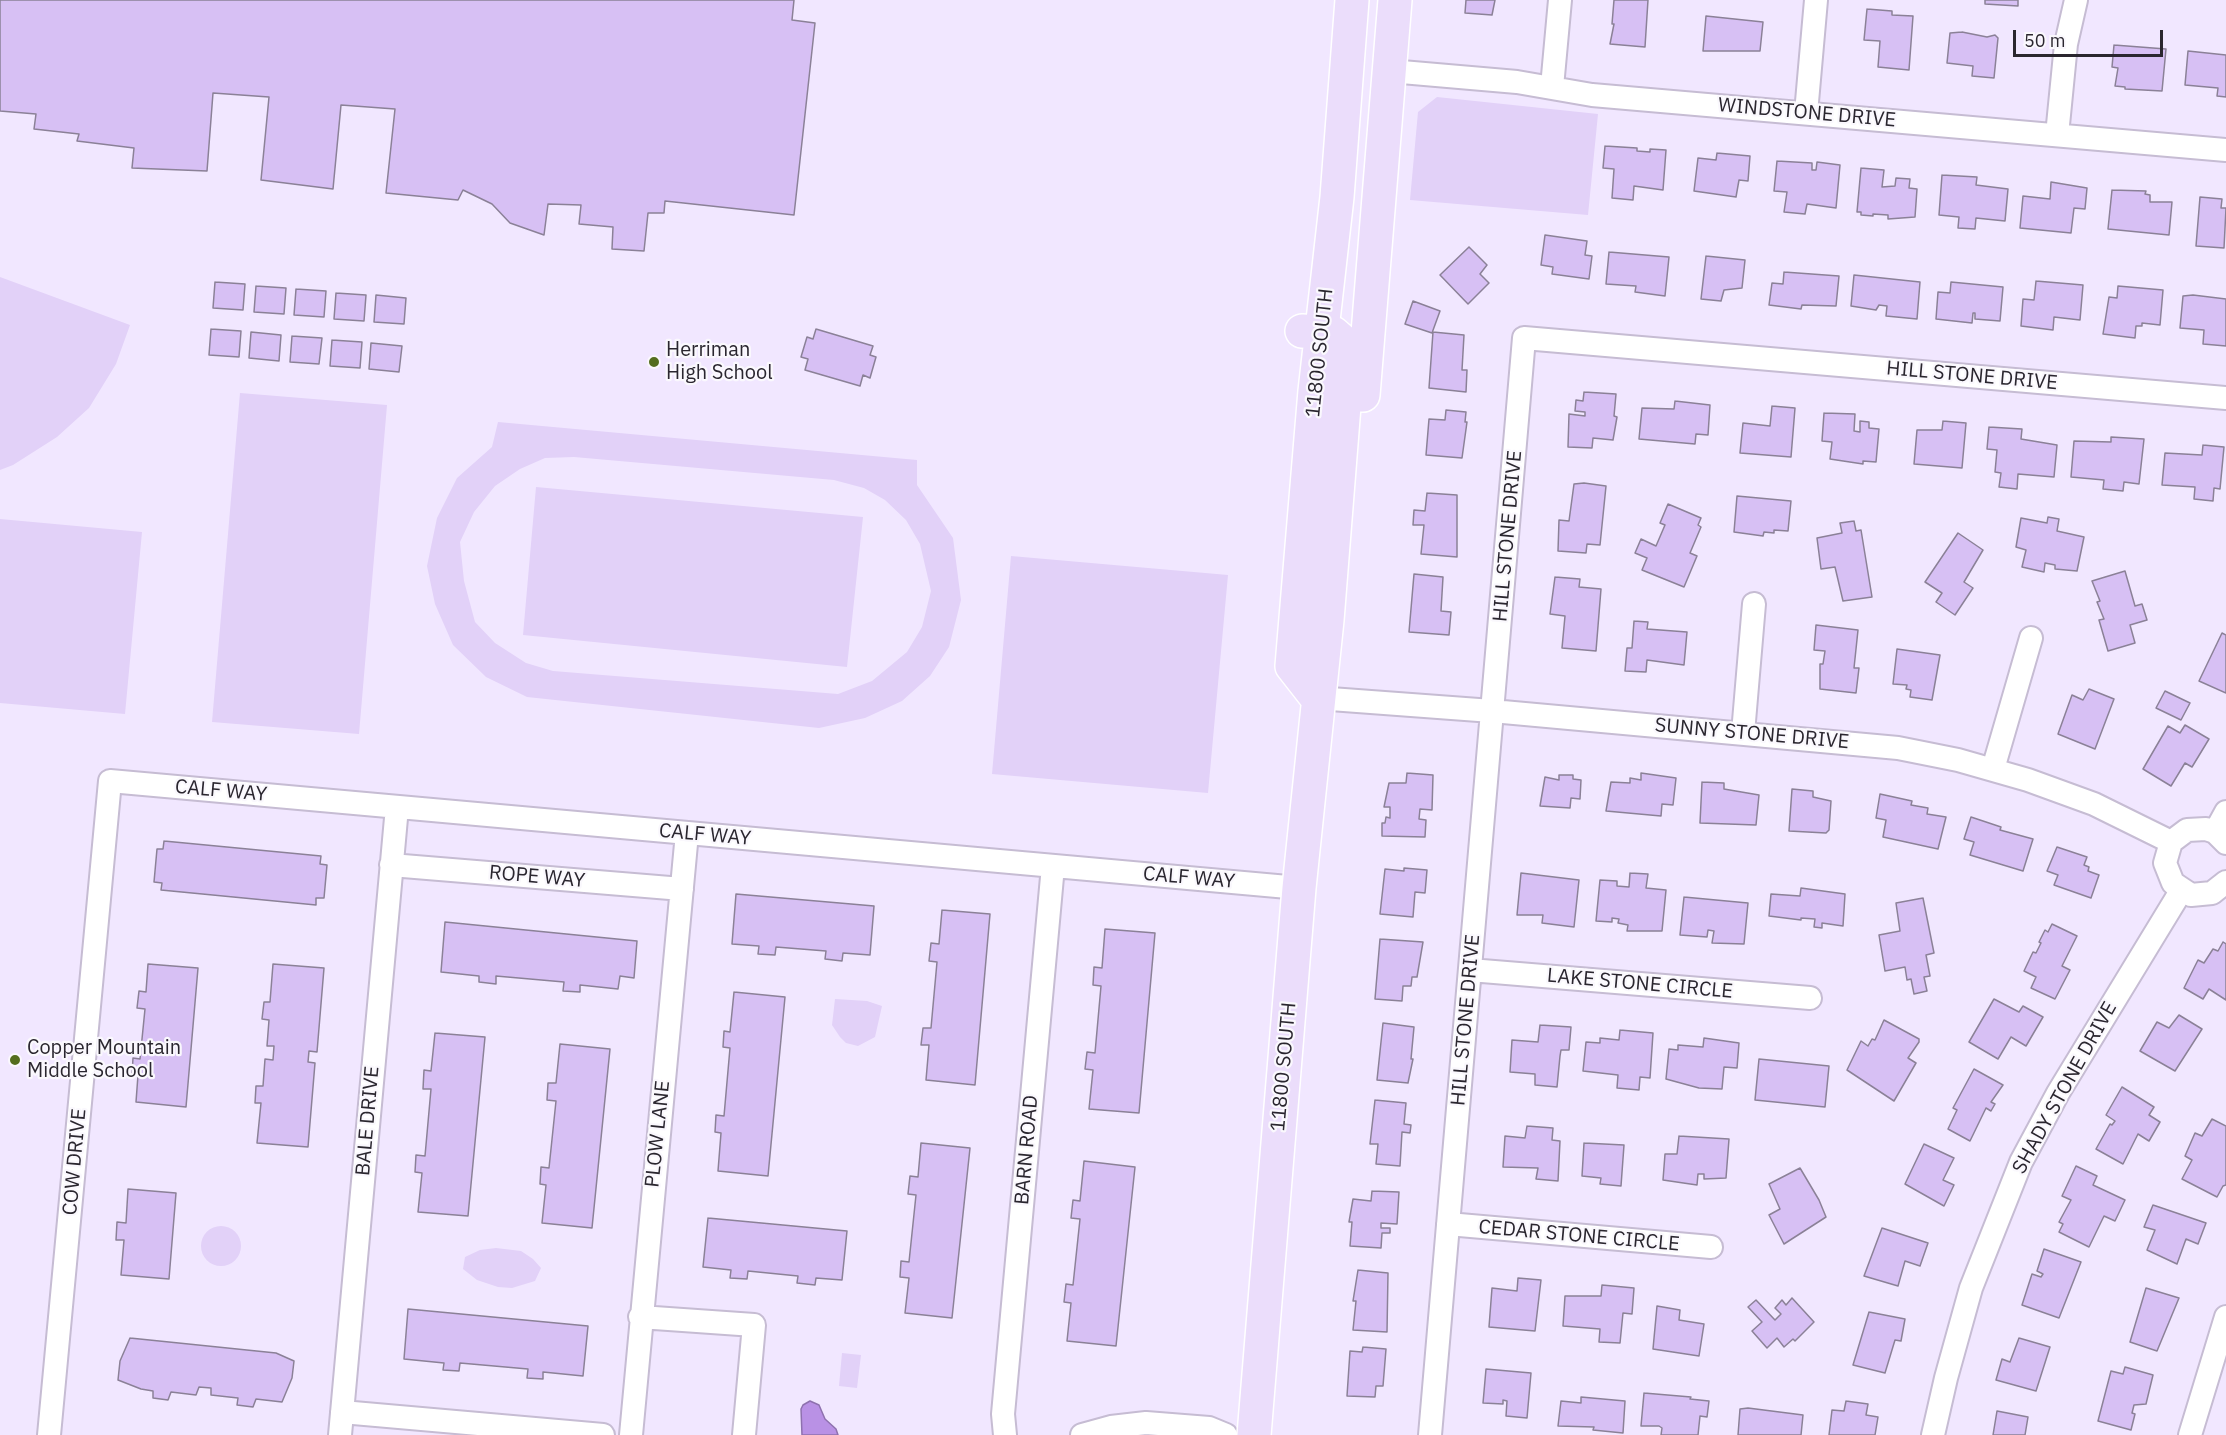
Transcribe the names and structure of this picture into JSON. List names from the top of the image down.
{
  "streets": {
    "main road": ["11800 SOUTH"],
    "street": [
      "WINDSTONE DRIVE",
      "HILL STONE DRIVE",
      "SUNNY STONE DRIVE",
      "CALF WAY",
      "ROPE WAY",
      "LAKE STONE CIRCLE",
      "SHADY STONE DRIVE",
      "BALE DRIVE",
      "PLOW LANE",
      "BARN ROAD",
      "COW DRIVE",
      "CEDAR STONE CIRCLE"
    ]
  },
  "crossings": [
    ["WINDSTONE DRIVE", "11800 SOUTH"],
    ["11800 SOUTH", "SUNNY STONE DRIVE"],
    ["11800 SOUTH", "CALF WAY"],
    ["HILL STONE DRIVE", "SUNNY STONE DRIVE"],
    ["HILL STONE DRIVE", "LAKE STONE CIRCLE"],
    ["HILL STONE DRIVE", "CEDAR STONE CIRCLE"],
    ["CALF WAY", "BALE DRIVE"],
    ["CALF WAY", "PLOW LANE"],
    ["CALF WAY", "BARN ROAD"],
    ["CALF WAY", "COW DRIVE"],
    ["ROPE WAY", "BALE DRIVE"],
    ["ROPE WAY", "PLOW LANE"]
  ],
  "places": ["Herriman High School", "Copper Mountain Middle School"],
  "scale_bar": "50 m"
}
